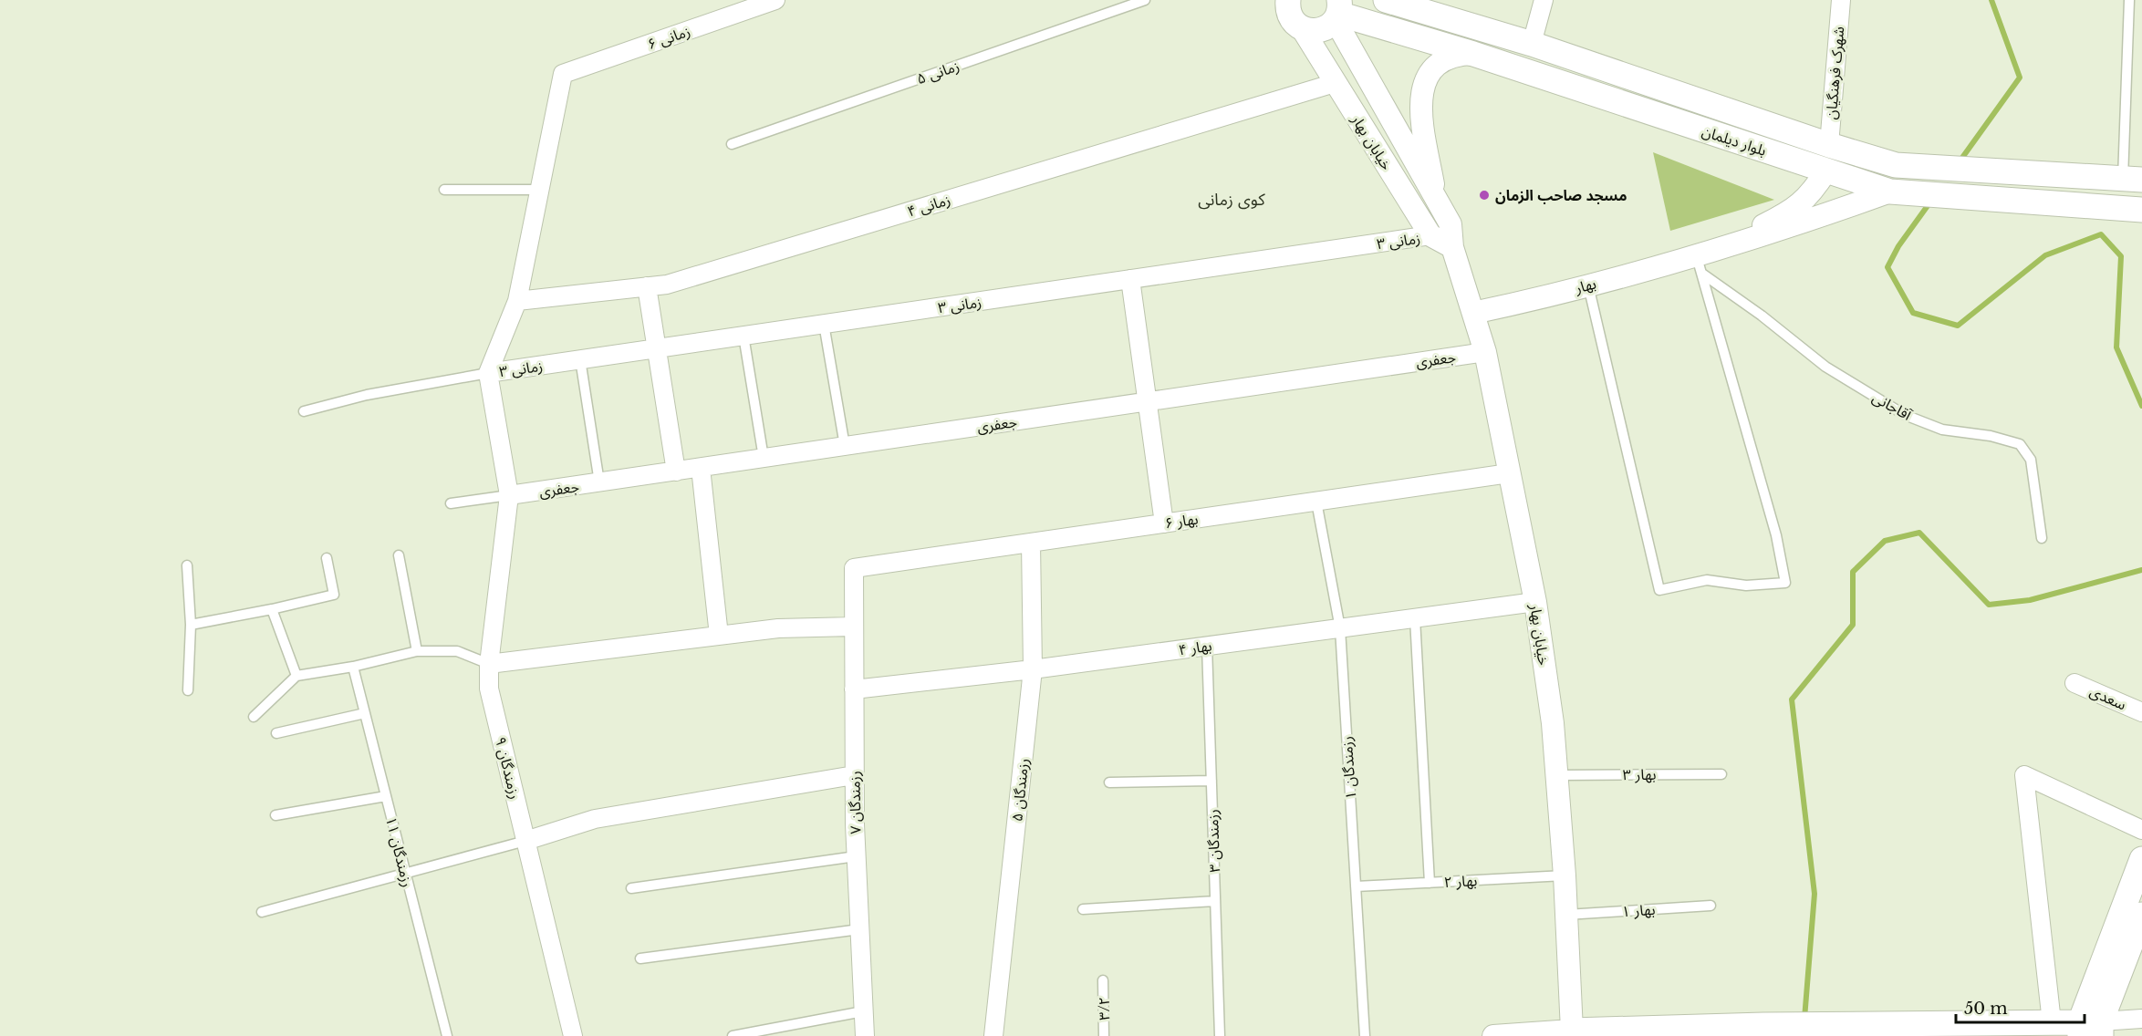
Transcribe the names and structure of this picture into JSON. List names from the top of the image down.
{
  "streets": {
    "main road": ["بلوار دیلمان"],
    "street": [
      "زمانی ۶",
      "شهرک فرهنگیان",
      "خیابان بهار",
      "زمانی ۴",
      "زمانی ۳",
      "بهار",
      "جعفری",
      "بهار ۶",
      "بهار ۴",
      "سعدی",
      "رزمندگان ۹",
      "رزمندگان ۵",
      "رزمندگان ۷"
    ],
    "lane": [
      "زمانی ۵",
      "آقاجانی",
      "رزمندگان ۱",
      "بهار ۳",
      "رزمندگان ۳",
      "رزمندگان ۱۱",
      "بهار ۲",
      "بهار ۱",
      "۳/۲"
    ]
  },
  "crossings": [
    ["شهرک فرهنگیان", "بلوار دیلمان"],
    ["بلوار دیلمان", "خیابان بهار"],
    ["بلوار دیلمان", "بهار"],
    ["خیابان بهار", "زمانی ۴"],
    ["خیابان بهار", "زمانی ۳"],
    ["خیابان بهار", "بهار"],
    ["خیابان بهار", "جعفری"],
    ["خیابان بهار", "بهار ۶"],
    ["خیابان بهار", "بهار ۴"],
    ["خیابان بهار", "بهار ۳"],
    ["خیابان بهار", "بهار ۲"],
    ["خیابان بهار", "بهار ۱"],
    ["زمانی ۳", "رزمندگان ۹"],
    ["بهار", "آقاجانی"],
    ["جعفری", "رزمندگان ۹"],
    ["بهار ۶", "رزمندگان ۱"],
    ["بهار ۶", "رزمندگان ۵"],
    ["بهار ۶", "رزمندگان ۷"],
    ["بهار ۴", "رزمندگان ۱"],
    ["بهار ۴", "رزمندگان ۵"],
    ["بهار ۴", "رزمندگان ۷"],
    ["بهار ۴", "رزمندگان ۳"],
    ["رزمندگان ۱", "بهار ۲"]
  ],
  "districts": ["کوی زمانی"],
  "places": ["مسجد صاحب الزمان"],
  "scale_bar": "50 m"
}
